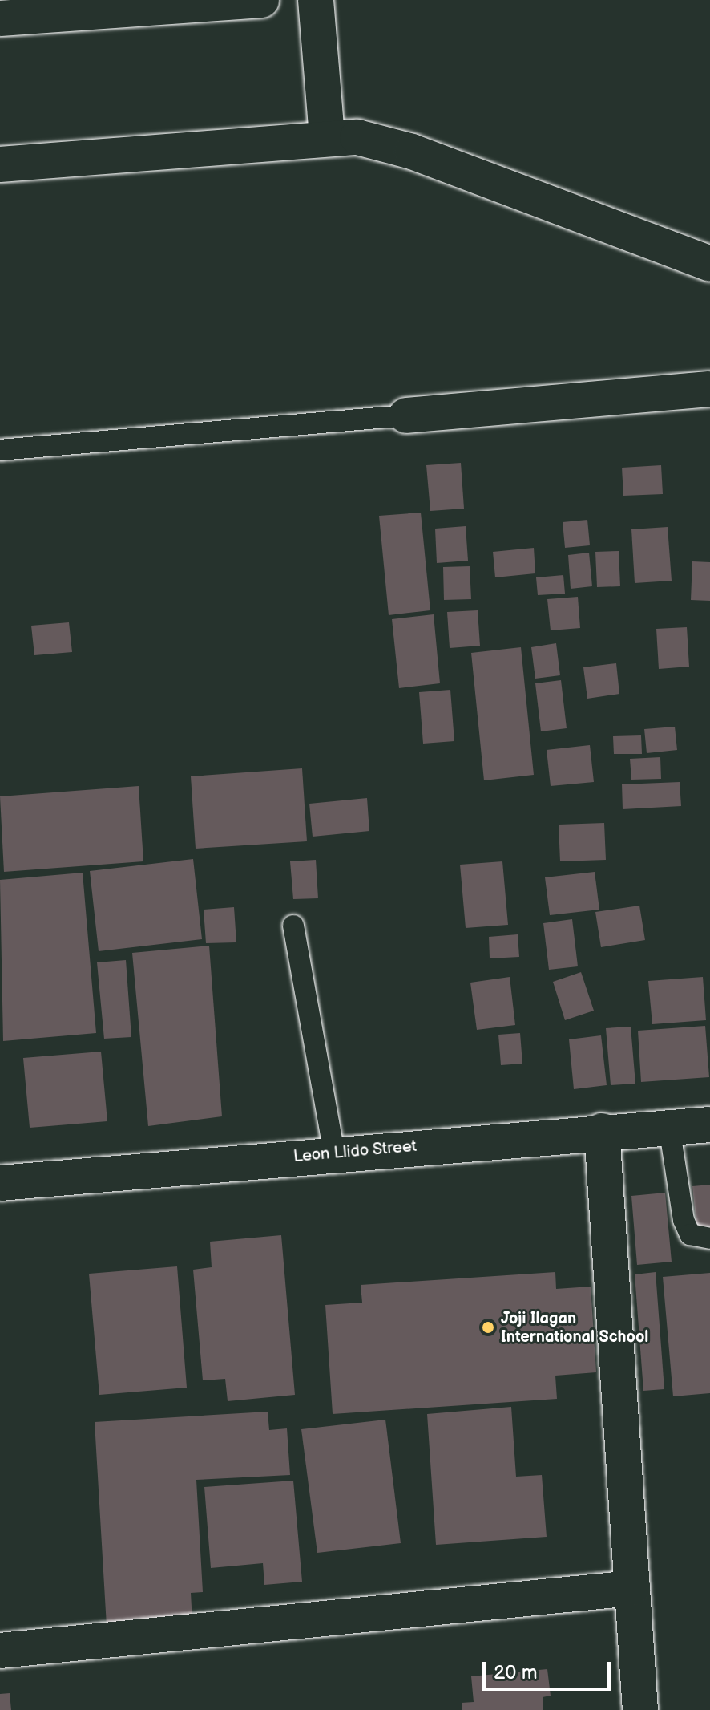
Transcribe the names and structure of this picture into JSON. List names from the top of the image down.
{
  "streets": {
    "street": ["Leon Llido Street"]
  },
  "places": ["Joji Ilagan International School"],
  "scale_bar": "20 m"
}
